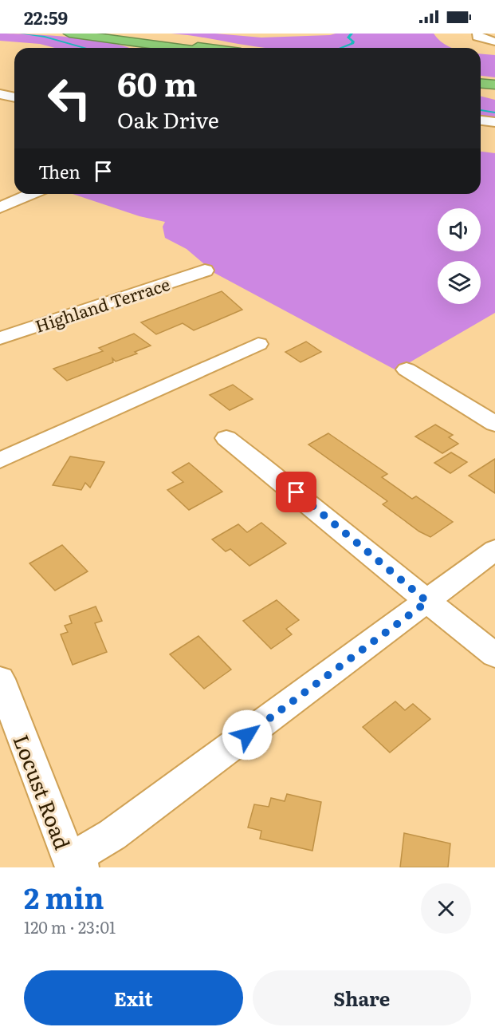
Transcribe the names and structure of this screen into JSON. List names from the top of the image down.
{
  "streets": {
    "street": ["Highland Terrace", "Locust Road"]
  },
  "page": {
    "status": "22:59",
    "turn": ["60 m", "Oak Drive"],
    "then": "Then",
    "heading": ["2 min", "120 m · 23:01"],
    "buttons": ["Exit", "Share"]
  }
}
